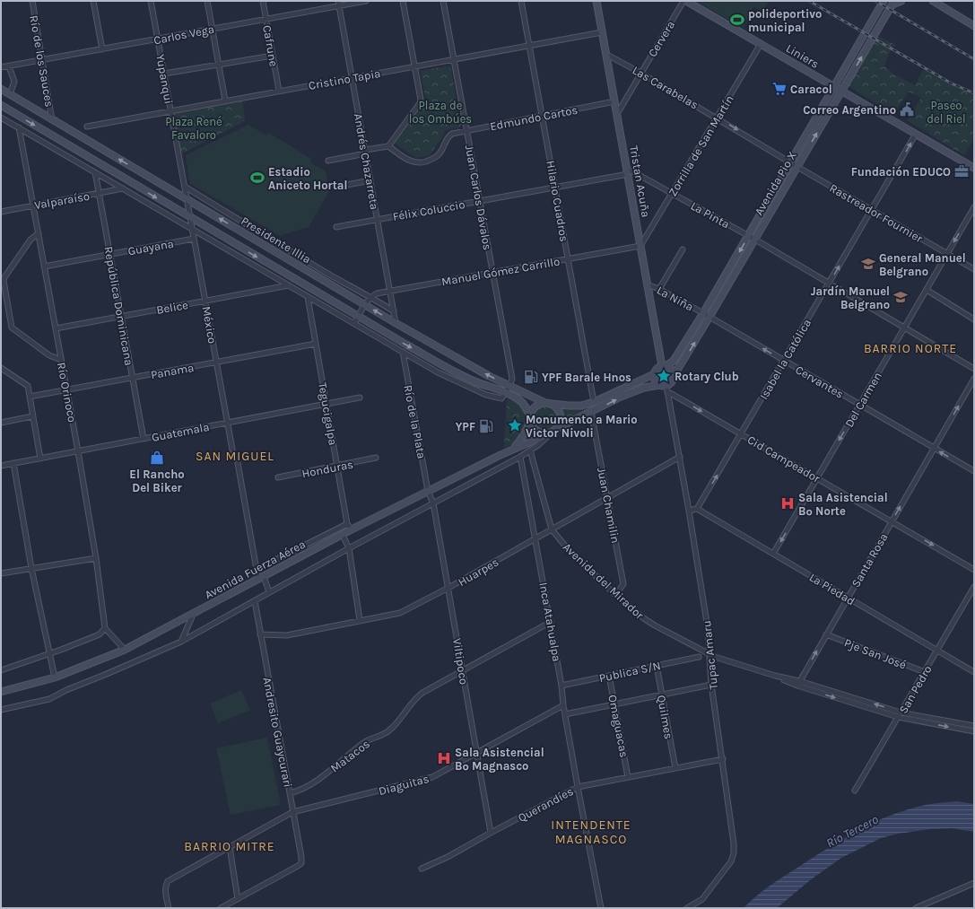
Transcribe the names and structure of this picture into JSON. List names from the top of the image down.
{
  "streets": {
    "main road": [
      "Liniers",
      "Tristan Acuña",
      "Avenida Pio X",
      "Presidente Illia",
      "Avenida Fuerza Aérea"
    ],
    "street": [
      "Carlos Vega",
      "Cervera",
      "Cafrune",
      "Río de los Sauces",
      "Yupanqui",
      "Cristino Tapia",
      "Las Carabelas",
      "Edmundo Cartos",
      "Zorrilla de San Martín",
      "Andrés Chazarreta",
      "Juan Carlos Dávalos",
      "Valparaíso",
      "Hilario Cuadros",
      "Félix Coluccio",
      "Rastreador Fournier",
      "La Pinta",
      "Guayana",
      "Manuel Gómez Carrillo",
      "La Niña",
      "República Dominicana",
      "Belice",
      "México",
      "Isabel la Católica",
      "Panama",
      "Cervantes",
      "Río Orinoco",
      "Del Carmen",
      "Tegucigalpa",
      "Río de la Plata",
      "Guatemala",
      "Cid Campeador",
      "Honduras",
      "Juan Chamilin",
      "Santa Rosa",
      "Huarpes",
      "Avenida del Mirador",
      "La Piedad",
      "Inca Atahualpa",
      "Pje San José",
      "Tupac Amaru",
      "Viltipoco",
      "Publica S/N",
      "San Pedro",
      "Quilmes",
      "Omaguacas",
      "Andresito Guaycurari",
      "Matacos",
      "Diaguitas",
      "Querandíes"
    ]
  },
  "crossings": [
    ["Carlos Vega", "Cafrune"],
    ["Carlos Vega", "Río de los Sauces"],
    ["Carlos Vega", "Yupanqui"],
    ["Carlos Vega", "Andrés Chazarreta"],
    ["Cervera", "Liniers"],
    ["Cervera", "Las Carabelas"],
    ["Cervera", "Tristan Acuña"],
    ["Cafrune", "Cristino Tapia"],
    ["Liniers", "Zorrilla de San Martín"],
    ["Liniers", "Avenida Pio X"],
    ["Liniers", "Isabel la Católica"],
    ["Río de los Sauces", "Presidente Illia"],
    ["Yupanqui", "Cristino Tapia"],
    ["Yupanqui", "Presidente Illia"],
    ["Yupanqui", "México"],
    ["Cristino Tapia", "Andrés Chazarreta"],
    ["Cristino Tapia", "Tristan Acuña"],
    ["Cristino Tapia", "Juan Carlos Dávalos"],
    ["Cristino Tapia", "Hilario Cuadros"],
    ["Las Carabelas", "Zorrilla de San Martín"],
    ["Las Carabelas", "Tristan Acuña"],
    ["Las Carabelas", "Avenida Pio X"],
    ["Las Carabelas", "Rastreador Fournier"],
    ["Edmundo Cartos", "Tristan Acuña"],
    ["Edmundo Cartos", "Juan Carlos Dávalos"],
    ["Edmundo Cartos", "Hilario Cuadros"],
    ["Zorrilla de San Martín", "Tristan Acuña"],
    ["Zorrilla de San Martín", "La Pinta"],
    ["Zorrilla de San Martín", "Manuel Gómez Carrillo"],
    ["Andrés Chazarreta", "Félix Coluccio"],
    ["Andrés Chazarreta", "Presidente Illia"],
    ["Andrés Chazarreta", "Manuel Gómez Carrillo"],
    ["Tristan Acuña", "Avenida Pio X"],
    ["Tristan Acuña", "Félix Coluccio"],
    ["Tristan Acuña", "La Pinta"],
    ["Tristan Acuña", "Manuel Gómez Carrillo"],
    ["Tristan Acuña", "La Niña"],
    ["Tristan Acuña", "Cid Campeador"],
    ["Tristan Acuña", "Avenida Fuerza Aérea"],
    ["Tristan Acuña", "Tupac Amaru"],
    ["Avenida Pio X", "Rastreador Fournier"],
    ["Avenida Pio X", "La Pinta"],
    ["Avenida Pio X", "La Niña"],
    ["Avenida Pio X", "Cervantes"],
    ["Avenida Pio X", "Cid Campeador"],
    ["Avenida Pio X", "Avenida Fuerza Aérea"],
    ["Avenida Pio X", "Tupac Amaru"],
    ["Juan Carlos Dávalos", "Félix Coluccio"],
    ["Juan Carlos Dávalos", "Presidente Illia"],
    ["Juan Carlos Dávalos", "Manuel Gómez Carrillo"],
    ["Valparaíso", "República Dominicana"],
    ["Valparaíso", "Río Orinoco"],
    ["Hilario Cuadros", "Félix Coluccio"],
    ["Hilario Cuadros", "Manuel Gómez Carrillo"],
    ["Félix Coluccio", "La Pinta"],
    ["Rastreador Fournier", "Isabel la Católica"],
    ["Rastreador Fournier", "Del Carmen"],
    ["La Pinta", "Isabel la Católica"],
    ["La Pinta", "Del Carmen"],
    ["Presidente Illia", "México"],
    ["Presidente Illia", "Avenida Fuerza Aérea"],
    ["Guayana", "República Dominicana"],
    ["Guayana", "México"],
    ["Guayana", "Río Orinoco"],
    ["La Niña", "Cervantes"],
    ["República Dominicana", "Belice"],
    ["República Dominicana", "Panama"],
    ["República Dominicana", "Guatemala"],
    ["Belice", "México"],
    ["Belice", "Río Orinoco"],
    ["México", "Panama"],
    ["México", "Guatemala"],
    ["Isabel la Católica", "Cervantes"],
    ["Isabel la Católica", "Cid Campeador"],
    ["Isabel la Católica", "La Piedad"],
    ["Panama", "Río Orinoco"],
    ["Panama", "Tegucigalpa"],
    ["Cervantes", "Del Carmen"],
    ["Cervantes", "Santa Rosa"],
    ["Río Orinoco", "Guatemala"],
    ["Del Carmen", "Cid Campeador"],
    ["Del Carmen", "La Piedad"],
    ["Tegucigalpa", "Guatemala"],
    ["Tegucigalpa", "Honduras"],
    ["Río de la Plata", "Avenida Fuerza Aérea"],
    ["Río de la Plata", "Viltipoco"],
    ["Cid Campeador", "Santa Rosa"],
    ["Cid Campeador", "Avenida Fuerza Aérea"],
    ["Cid Campeador", "Tupac Amaru"],
    ["Juan Chamilin", "Avenida Fuerza Aérea"],
    ["Juan Chamilin", "Huarpes"],
    ["Juan Chamilin", "Avenida del Mirador"],
    ["Santa Rosa", "Avenida del Mirador"],
    ["Santa Rosa", "La Piedad"],
    ["Santa Rosa", "Pje San José"],
    ["Avenida Fuerza Aérea", "Tupac Amaru"],
    ["Avenida Fuerza Aérea", "Viltipoco"],
    ["Huarpes", "Avenida del Mirador"],
    ["Huarpes", "Inca Atahualpa"],
    ["Huarpes", "Tupac Amaru"],
    ["Huarpes", "Viltipoco"],
    ["Huarpes", "Andresito Guaycurari"],
    ["Avenida del Mirador", "Tupac Amaru"],
    ["Avenida del Mirador", "San Pedro"],
    ["La Piedad", "San Pedro"],
    ["Inca Atahualpa", "Publica S/N"],
    ["Inca Atahualpa", "Matacos"],
    ["Inca Atahualpa", "Diaguitas"],
    ["Inca Atahualpa", "Querandíes"],
    ["Pje San José", "San Pedro"],
    ["Tupac Amaru", "Querandíes"],
    ["Viltipoco", "Matacos"],
    ["Viltipoco", "Diaguitas"],
    ["Viltipoco", "Querandíes"],
    ["Publica S/N", "Quilmes"],
    ["Publica S/N", "Omaguacas"],
    ["Quilmes", "Querandíes"],
    ["Omaguacas", "Querandíes"],
    ["Andresito Guaycurari", "Matacos"],
    ["Andresito Guaycurari", "Diaguitas"]
  ],
  "one_way": [
    "Las Carabelas",
    "Isabel la Católica",
    "Cervantes",
    "Del Carmen",
    "Cid Campeador",
    "Santa Rosa"
  ],
  "districts": [
    "BARRIO NORTE",
    "SAN MIGUEL",
    "INTENDENTE MAGNASCO",
    "BARRIO MITRE"
  ],
  "water": ["Río Tercero"],
  "parks": ["Plaza de los Ombúes", "Paseo del Riel", "Plaza René Favaloro"],
  "places": {
    "sports": ["polideportivo municipal", "Estadio Aniceto Hortal"],
    "supermarket": ["Caracol"],
    "public building": ["Correo Argentino"],
    "office": ["Fundación EDUCO"],
    "school or university": ["General Manuel Belgrano", "Jardín Manuel Belgrano"],
    "place": ["Rotary Club", "Monumento a Mario Victor Nivoli"],
    "fuel station": ["YPF Barale Hnos", "YPF"],
    "shop": ["El Rancho Del Biker"],
    "hospital": ["Sala Asistencial Bº Norte", "Sala Asistencial Bº Magnasco"]
  }
}
